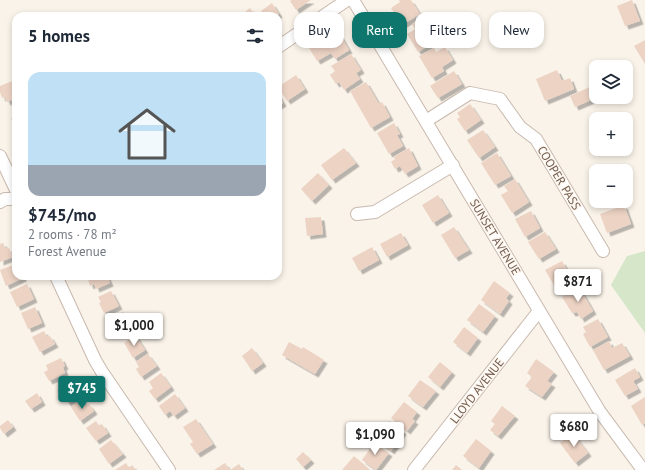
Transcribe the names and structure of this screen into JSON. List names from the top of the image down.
{
  "streets": {
    "street": ["COOPER PASS", "SUNSET AVENUE", "LLOYD AVENUE"]
  },
  "crossings": [
    ["COOPER PASS", "SUNSET AVENUE"],
    ["SUNSET AVENUE", "LLOYD AVENUE"]
  ],
  "page": {
    "chip": [
      "Buy",
      "Rent",
      "Filters",
      "New"
    ],
    "heading": "5 homes",
    "map_buttons": ["+", "−"],
    "list": [
      {
        "name": "$745/mo",
        "note": "2 rooms · 78 m² · Forest Avenue"
      }
    ],
    "price": [
      "$871",
      "$1,000",
      "$745",
      "$680",
      "$1,090"
    ]
  }
}
